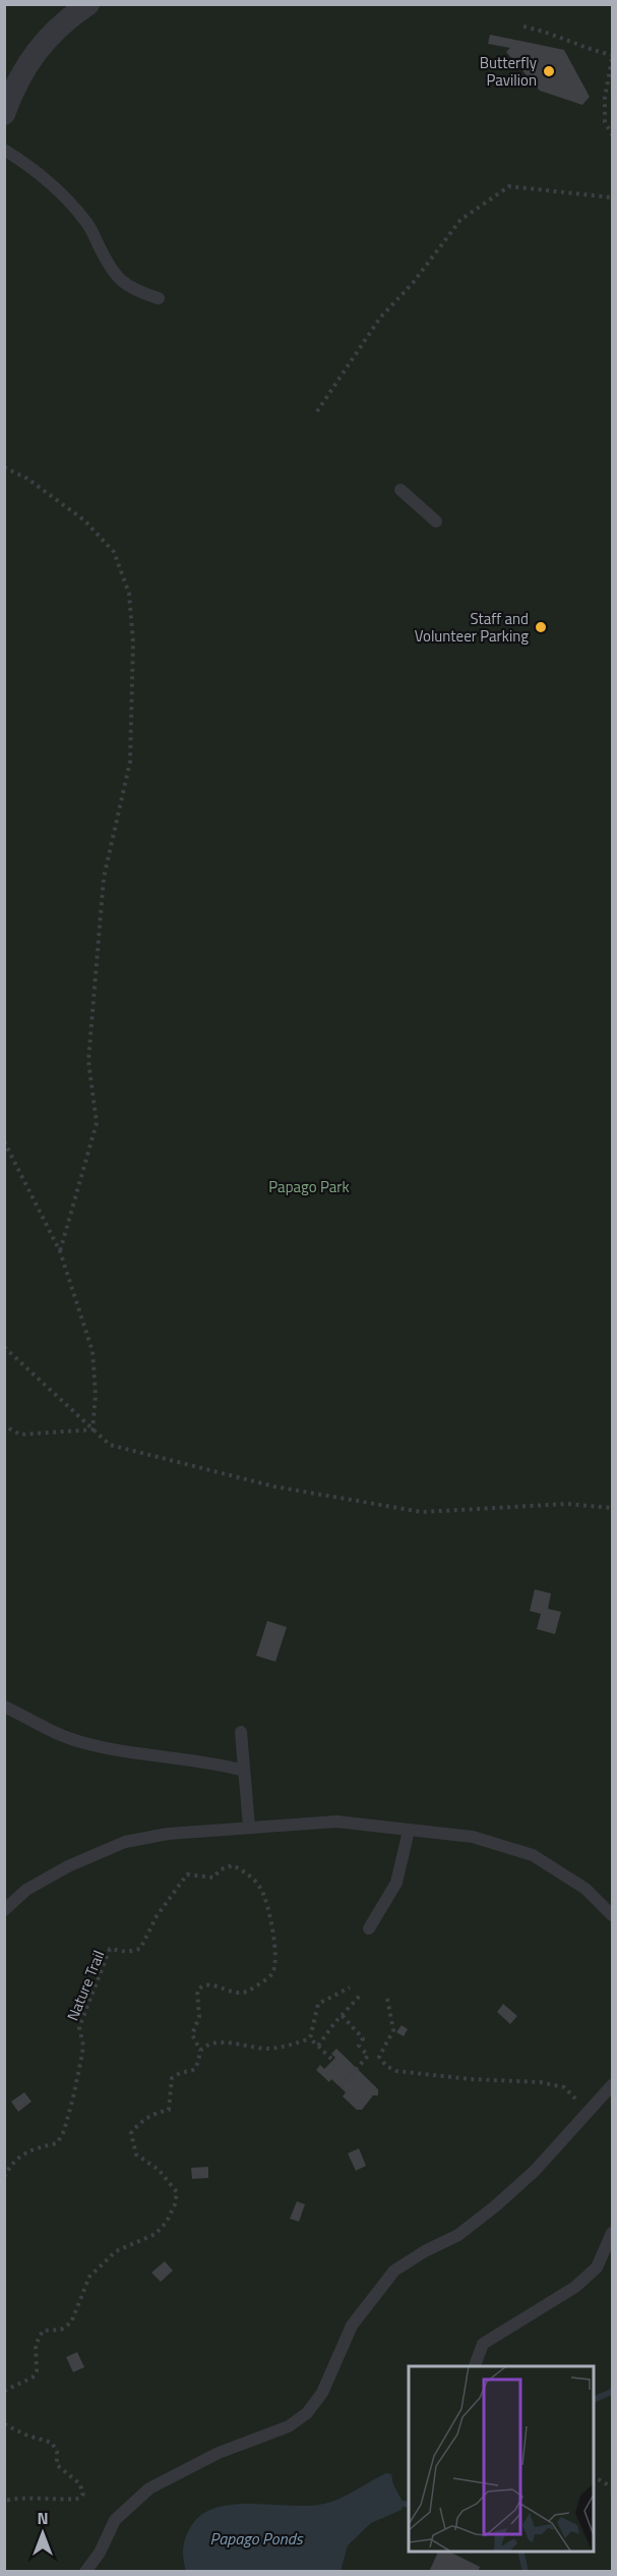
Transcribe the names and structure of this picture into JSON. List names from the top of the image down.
{
  "streets": {
    "path": ["Nature Trail"]
  },
  "water": ["Papago Ponds"],
  "parks": ["Papago Park"],
  "places": ["Butterfly Pavilion", "Staff and Volunteer Parking"],
  "north": "top"
}
